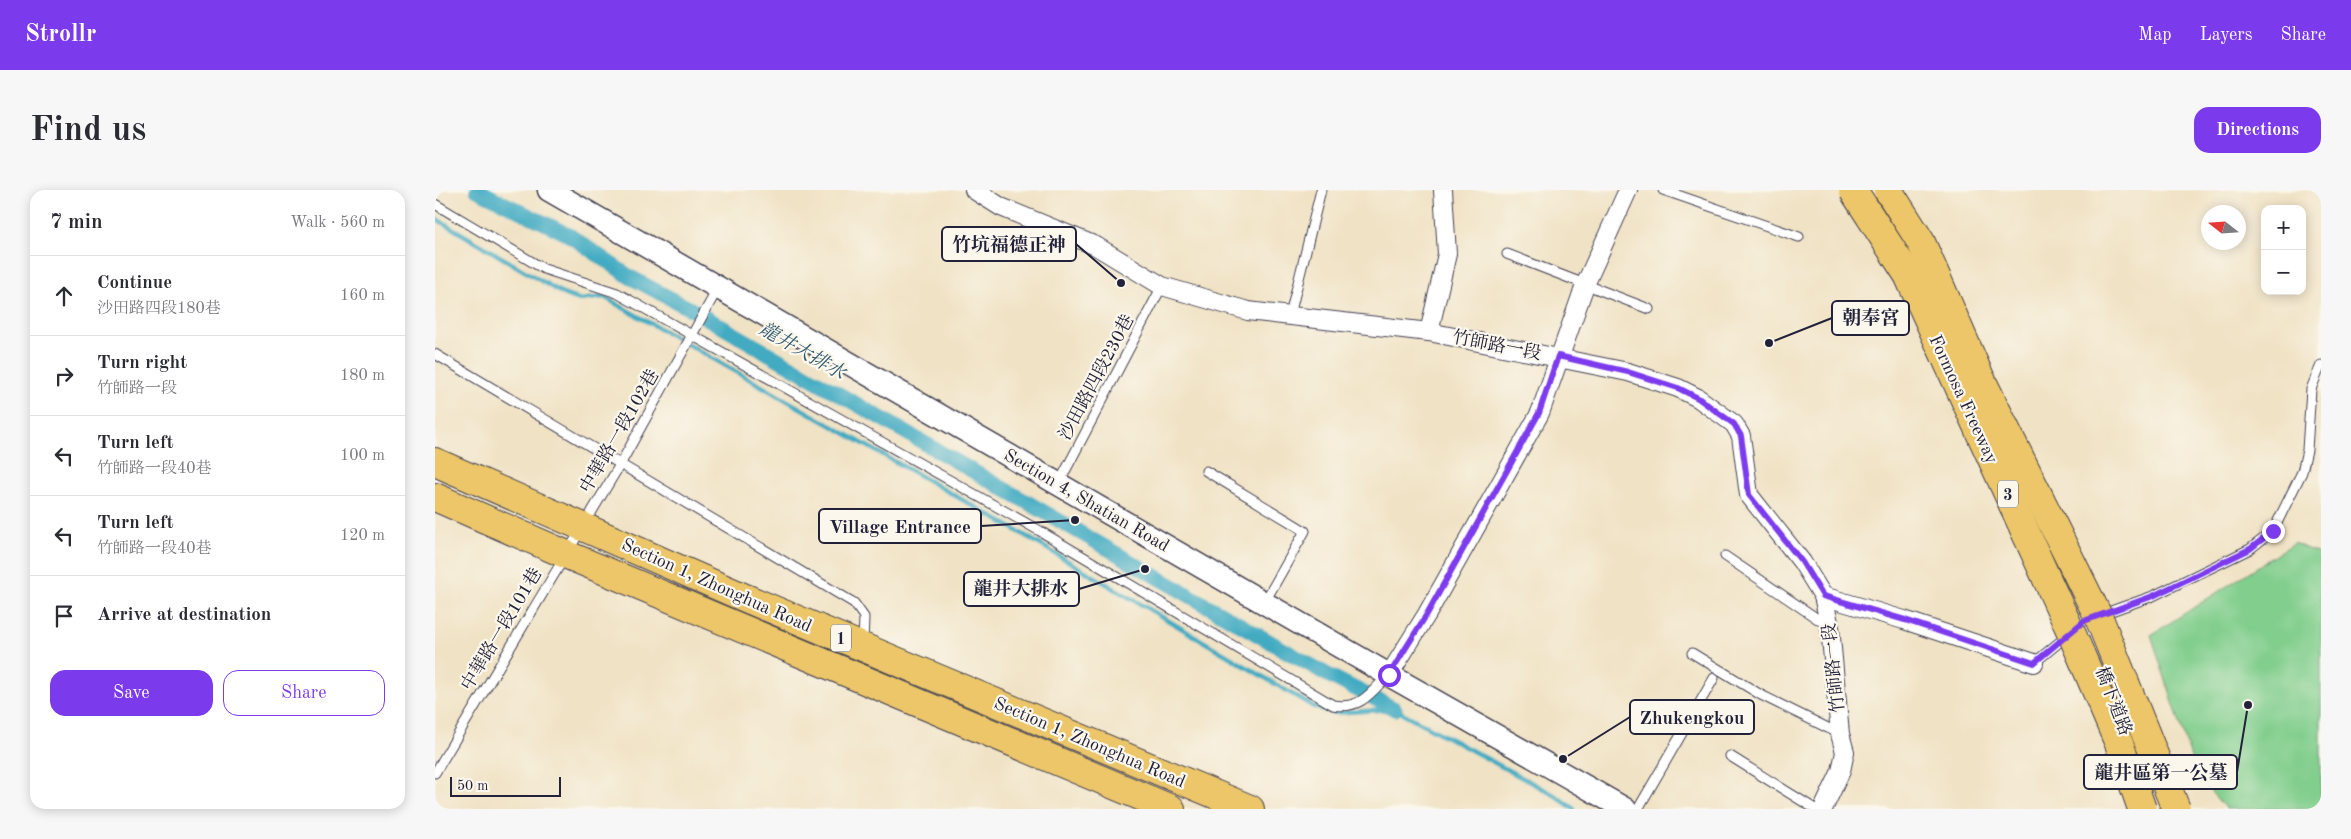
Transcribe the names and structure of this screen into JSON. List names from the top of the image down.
{
  "streets": {
    "main road": [
      "Formosa Freeway",
      "3",
      "Section 1, Zhonghua Road",
      "1"
    ],
    "street": ["竹師路一段", "Section 4, Shatian Road", "橋下道路"],
    "lane": ["沙田路四段230巷", "中華路一段102巷", "中華路一段101巷"]
  },
  "crossings": [
    ["竹師路一段", "沙田路四段230巷"],
    ["沙田路四段230巷", "Section 4, Shatian Road"],
    ["中華路一段102巷", "Section 4, Shatian Road"],
    ["中華路一段102巷", "Section 1, Zhonghua Road"],
    ["中華路一段102巷", "中華路一段101巷"],
    ["Section 1, Zhonghua Road", "中華路一段101巷"]
  ],
  "water": ["龍井大排水"],
  "places": [
    "竹坑福德正神",
    "朝奉宮",
    "Village Entrance",
    "龍井大排水",
    "龍井區第一公墓",
    "Zhukengkou"
  ],
  "scale_bar": "50 m",
  "north": "left",
  "page": {
    "header": "Strollr",
    "nav": ["Map", "Layers", "Share"],
    "buttons": [
      "Directions",
      ["Save", "Share"]
    ],
    "title": "Find us",
    "heading": ["7 min", "Walk · 560 m"],
    "map_buttons": ["+", "−"],
    "list": [
      ["Continue", "沙田路四段180巷", "160 m"],
      ["Turn right", "竹師路一段", "180 m"],
      ["Turn left", "竹師路一段40巷", "100 m"],
      ["Turn left", "竹師路一段40巷", "120 m"],
      "Arrive at destination"
    ],
    "scale": "50 m"
  }
}
